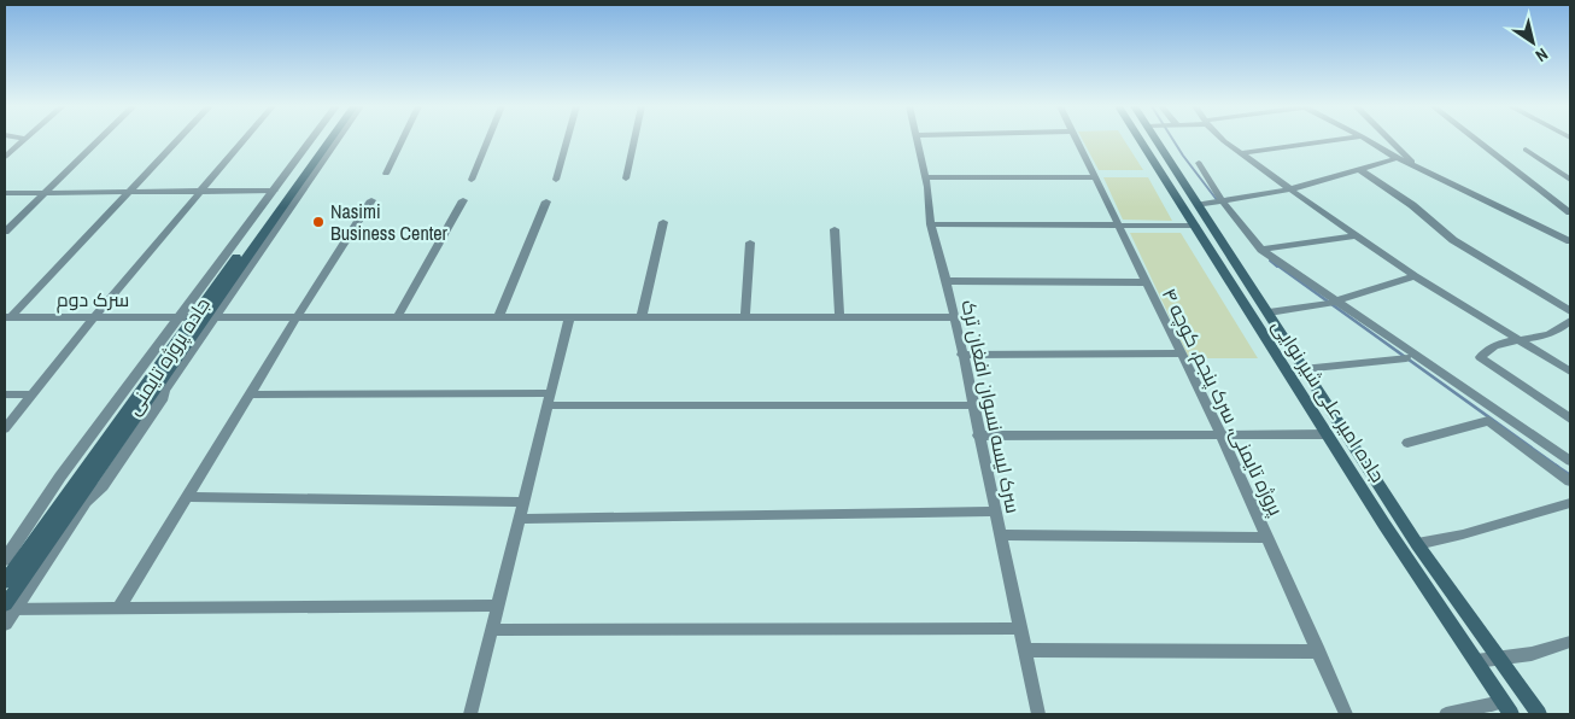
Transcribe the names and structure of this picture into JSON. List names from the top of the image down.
{
  "streets": {
    "main road": ["جاده پروژه تایمنی", "جاده امیر علی شیر نوایی"],
    "street": ["سرک دوم", "پروژه تایمنی، سرک پنجم، کوچه ۴", "سرک لیسه نسوان افغان‌ ترک"]
  },
  "crossings": [
    ["سرک دوم", "جاده پروژه تایمنی"],
    ["سرک دوم", "سرک لیسه نسوان افغان‌ ترک"]
  ],
  "places": ["Nasimi Business Center"],
  "north": "bottom right"
}
